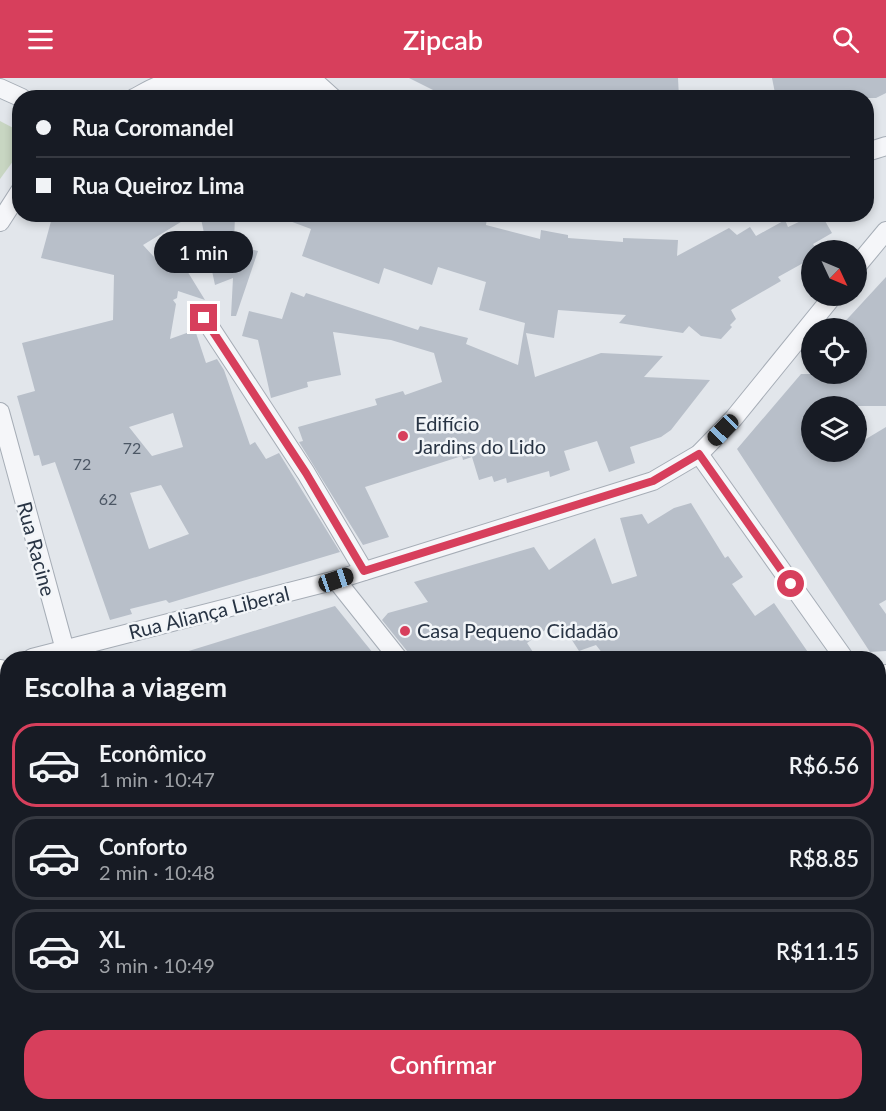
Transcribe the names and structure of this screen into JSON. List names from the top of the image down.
{
  "streets": {
    "street": ["Rua Racine", "Rua Aliança Liberal"]
  },
  "places": ["Edifício Jardins do Lido", "Casa Pequeno Cidadão"],
  "house_numbers": ["72", "72", "62"],
  "north": "bottom right",
  "page": {
    "header": "Zipcab",
    "banner": ["Rua Coromandel", "Rua Queiroz Lima"],
    "bubble": "1 min",
    "heading": "Escolha a viagem",
    "list": [
      {
        "name": "Econômico",
        "note": "1 min · 10:47",
        "value": "R$6.56"
      },
      {
        "name": "Conforto",
        "note": "2 min · 10:48",
        "value": "R$8.85"
      },
      {
        "name": "XL",
        "note": "3 min · 10:49",
        "value": "R$11.15"
      }
    ],
    "buttons": "Confirmar"
  }
}
